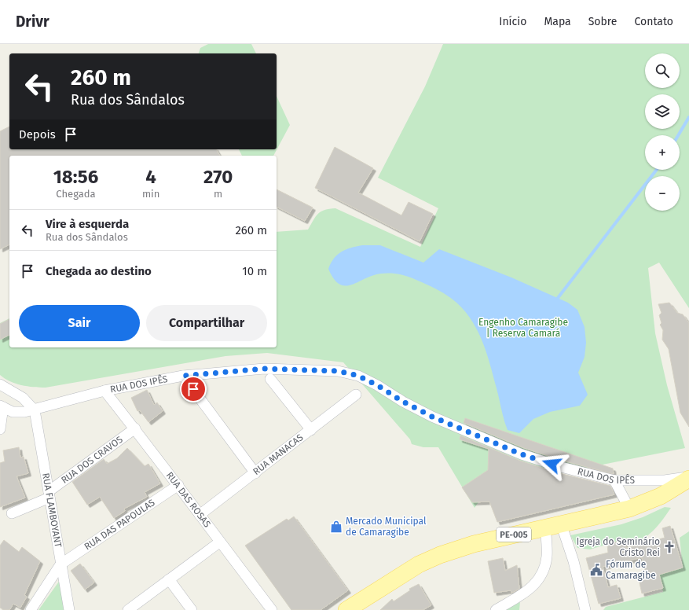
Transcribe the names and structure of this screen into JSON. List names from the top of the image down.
{
  "streets": {
    "main road": ["PE-005"],
    "street": [
      "RUA DOS IPÊS",
      "RUA MANACAS",
      "RUA DOS CRAVOS",
      "RUA DAS ROSAS",
      "RUA FLAMBOYANT",
      "RUA DAS PAPOULAS"
    ]
  },
  "crossings": [
    ["RUA DOS IPÊS", "RUA DAS ROSAS"],
    ["RUA DOS IPÊS", "RUA FLAMBOYANT"],
    ["RUA DOS IPÊS", "PE-005"],
    ["RUA MANACAS", "RUA DAS ROSAS"],
    ["RUA DOS CRAVOS", "RUA DAS ROSAS"],
    ["RUA DOS CRAVOS", "RUA FLAMBOYANT"],
    ["RUA DAS ROSAS", "RUA DAS PAPOULAS"],
    ["RUA FLAMBOYANT", "RUA DAS PAPOULAS"]
  ],
  "parks": ["Engenho Camaragibe | Reserva Camará"],
  "places": {
    "shop": ["Mercado Municipal de Camaragibe"],
    "church": ["Igreja do Seminário Cristo Rei"],
    "public building": ["Fórum de Camaragibe"]
  },
  "page": {
    "header": "Drivr",
    "nav": [
      "Início",
      "Mapa",
      "Sobre",
      "Contato"
    ],
    "map_buttons": ["+", "−"],
    "turn": ["260 m", "Rua dos Sândalos"],
    "then": "Depois",
    "eta": [
      "18:56",
      "Chegada",
      "4",
      "min",
      "270",
      "m"
    ],
    "list": [
      {
        "name": "Vire à esquerda",
        "note": "Rua dos Sândalos",
        "value": "260 m"
      },
      {
        "name": "Chegada ao destino",
        "value": "10 m"
      }
    ],
    "buttons": ["Sair", "Compartilhar"]
  }
}
